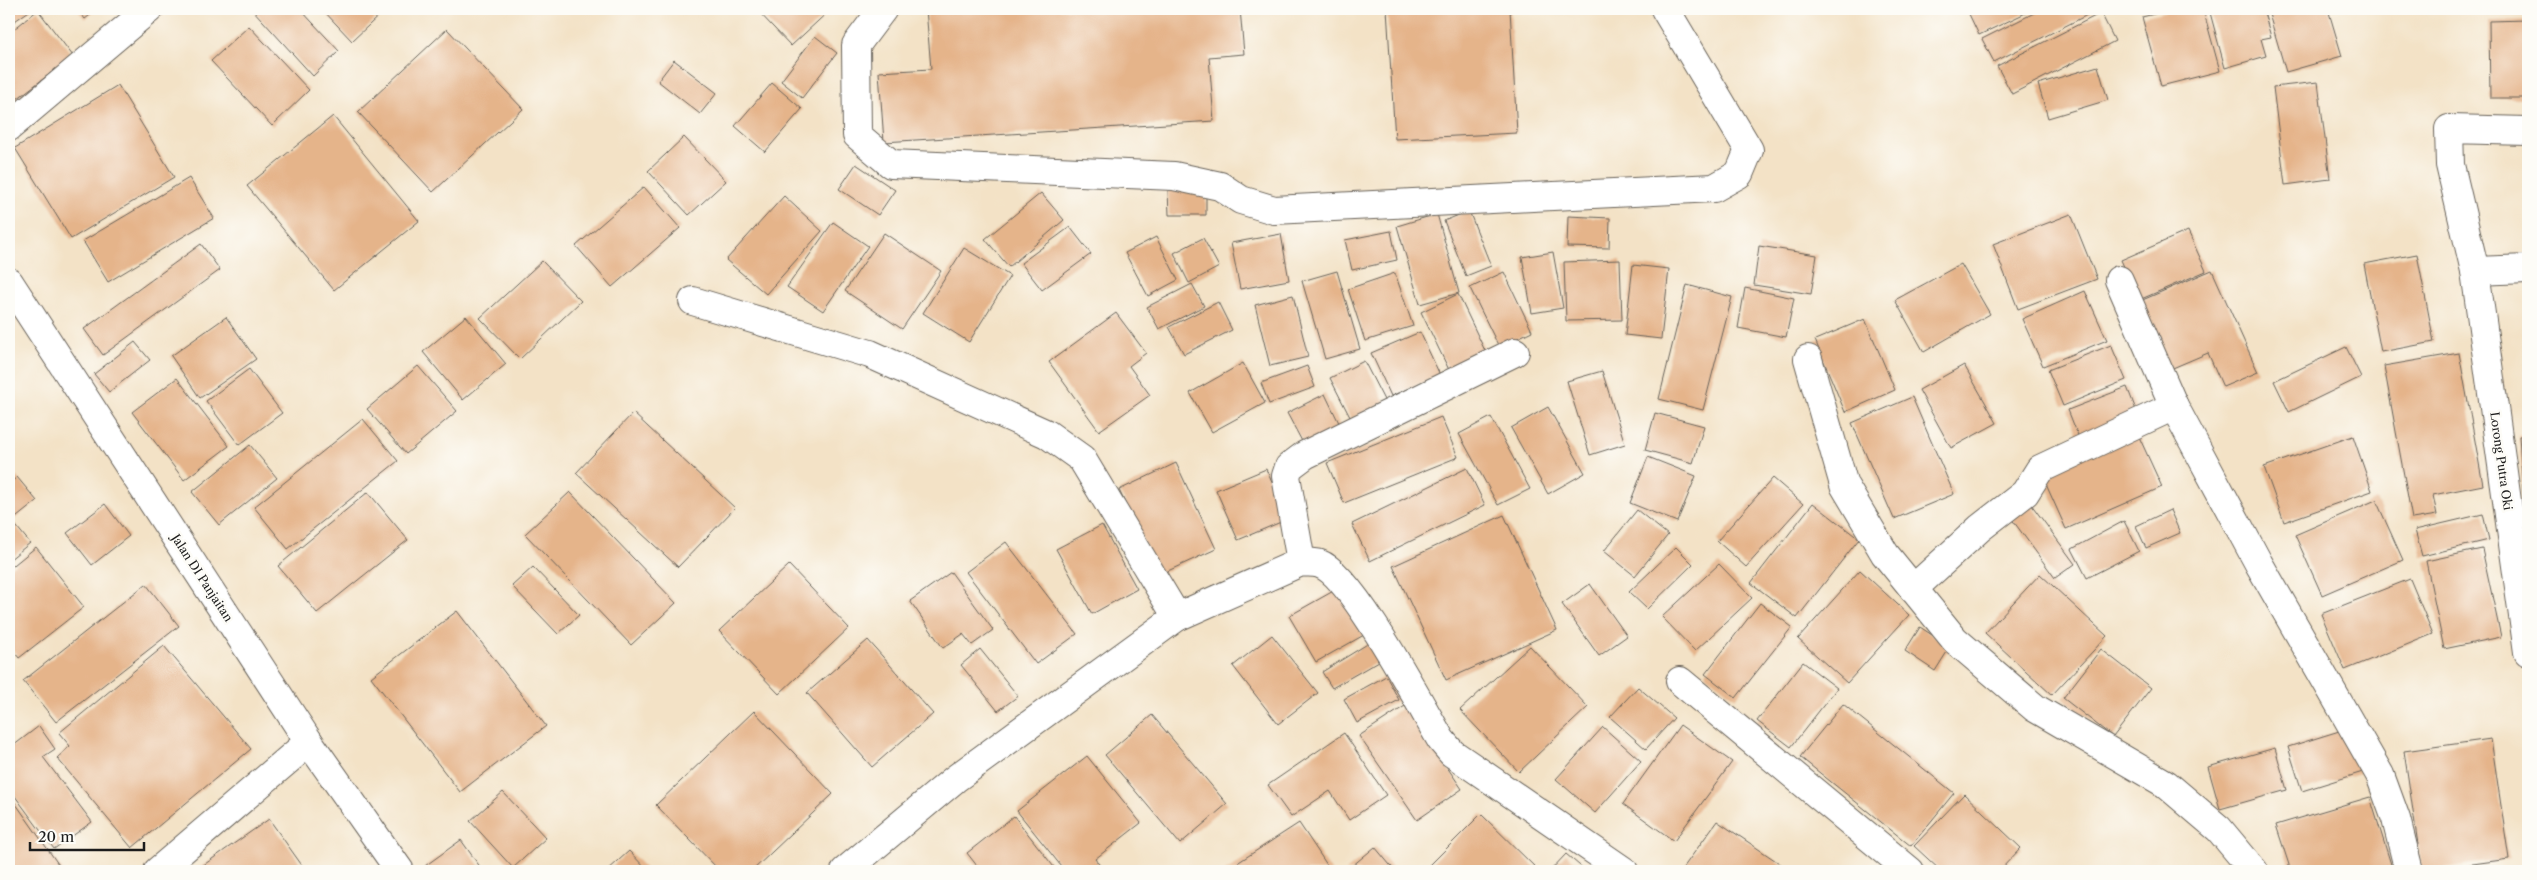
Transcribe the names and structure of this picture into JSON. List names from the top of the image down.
{
  "streets": {
    "street": ["Lorong Putra Oki", "Jalan DI Panjaitan"]
  },
  "scale_bar": "20 m"
}
